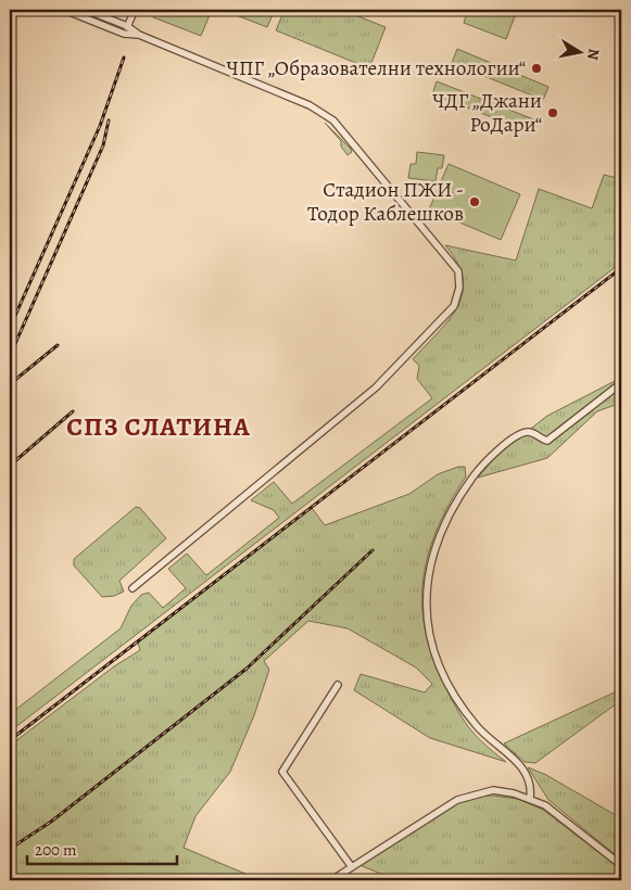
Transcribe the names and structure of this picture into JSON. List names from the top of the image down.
{
  "districts": ["СПЗ СЛАТИНА"],
  "places": ["ЧПГ „Образователни технологии“", "ЧДГ „Джани РоДари“", "Стадион ПЖИ - Тодор Каблешков"],
  "scale_bar": "200 m",
  "north": "right"
}
